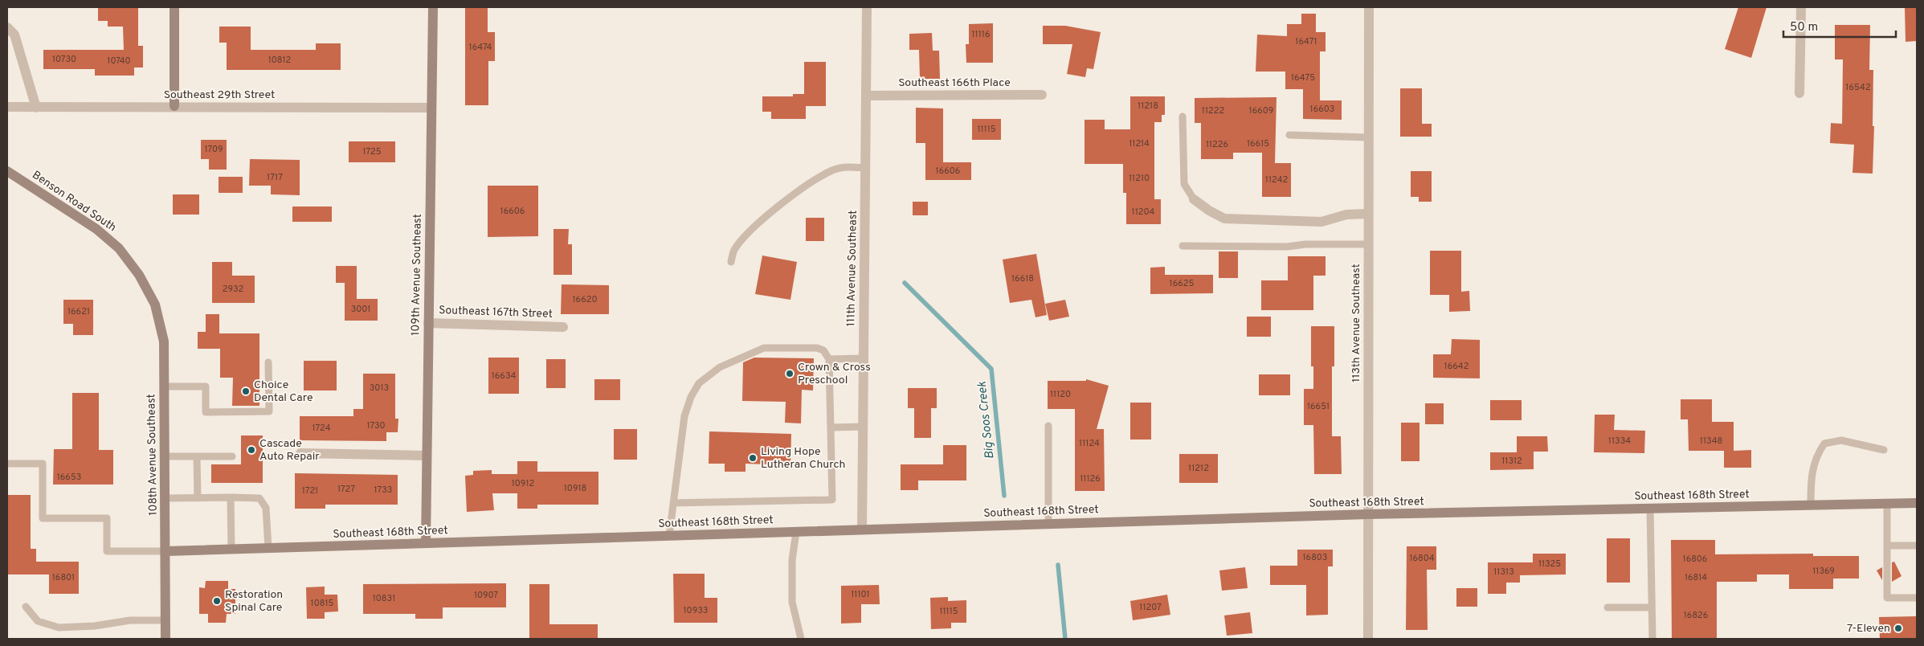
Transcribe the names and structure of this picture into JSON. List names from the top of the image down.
{
  "streets": {
    "street": [
      "Southeast 166th Place",
      "Southeast 29th Street",
      "Benson Road South",
      "111th Avenue Southeast",
      "109th Avenue Southeast",
      "Southeast 167th Street",
      "113th Avenue Southeast",
      "108th Avenue Southeast",
      "Southeast 168th Street"
    ]
  },
  "crossings": [
    ["Southeast 166th Place", "111th Avenue Southeast"],
    ["Southeast 29th Street", "109th Avenue Southeast"],
    ["Benson Road South", "108th Avenue Southeast"],
    ["111th Avenue Southeast", "Southeast 168th Street"],
    ["109th Avenue Southeast", "Southeast 167th Street"],
    ["109th Avenue Southeast", "Southeast 168th Street"],
    ["113th Avenue Southeast", "Southeast 168th Street"],
    ["108th Avenue Southeast", "Southeast 168th Street"]
  ],
  "water": ["Big Soos Creek"],
  "places": [
    "Crown & Cross Preschool",
    "Choice Dental Care",
    "Cascade Auto Repair",
    "Living Hope Lutheran Church",
    "Restoration Spinal Care",
    "7-Eleven"
  ],
  "house_numbers": [
    "11116",
    "16471",
    "16474",
    "10730",
    "10812",
    "10740",
    "16475",
    "16542",
    "11218",
    "16603",
    "11222",
    "16609",
    "11115",
    "11214",
    "16615",
    "11226",
    "1709",
    "1725",
    "16606",
    "1717",
    "11210",
    "11242",
    "16606",
    "11204",
    "16618",
    "16625",
    "2932",
    "16620",
    "3001",
    "16621",
    "16642",
    "16634",
    "3013",
    "11120",
    "16651",
    "1730",
    "1724",
    "11334",
    "11348",
    "11124",
    "11312",
    "11212",
    "16653",
    "11126",
    "10912",
    "10918",
    "1727",
    "1733",
    "1721",
    "16803",
    "16804",
    "16806",
    "11325",
    "11369",
    "11313",
    "16801",
    "16814",
    "11101",
    "10907",
    "10831",
    "10815",
    "11207",
    "10933",
    "11115",
    "16826"
  ],
  "scale_bar": "50 m"
}
